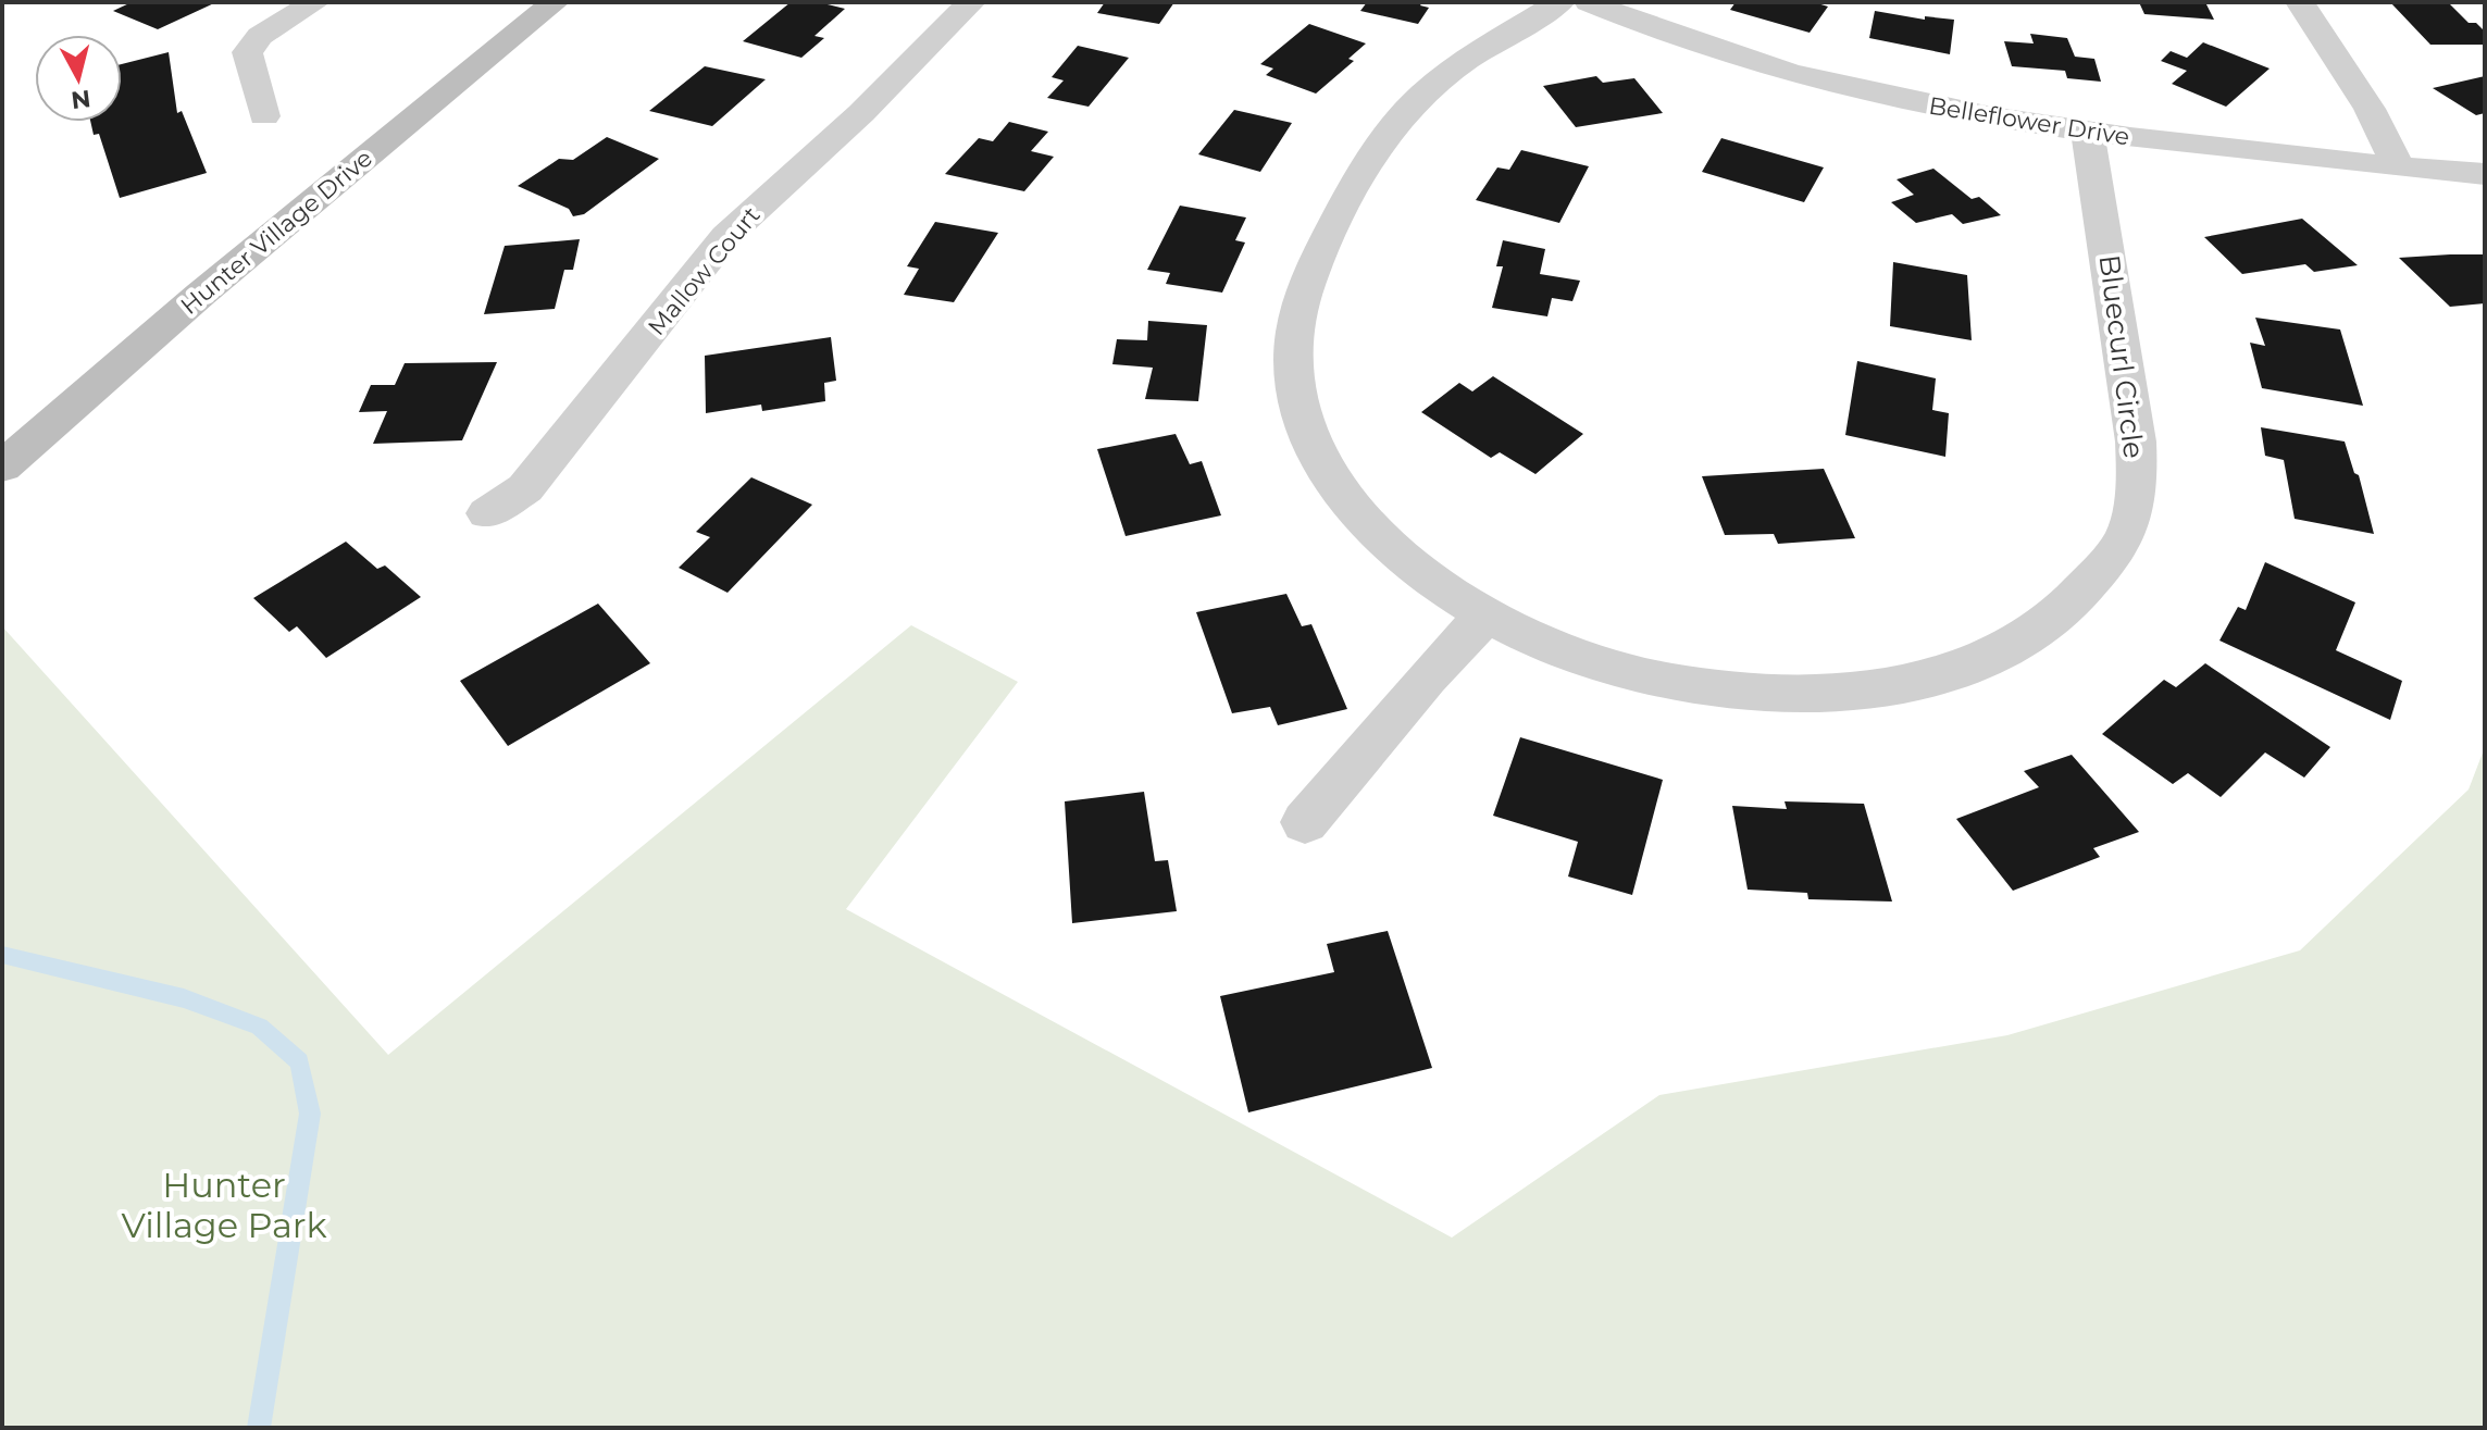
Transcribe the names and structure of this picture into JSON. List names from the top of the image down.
{
  "streets": {
    "street": [
      "Belleflower Drive",
      "Hunter Village Drive",
      "Mallow Court",
      "Bluecurl Circle"
    ]
  },
  "crossings": [
    ["Belleflower Drive", "Bluecurl Circle"]
  ],
  "parks": ["Hunter Village Park"],
  "north": "bottom"
}
